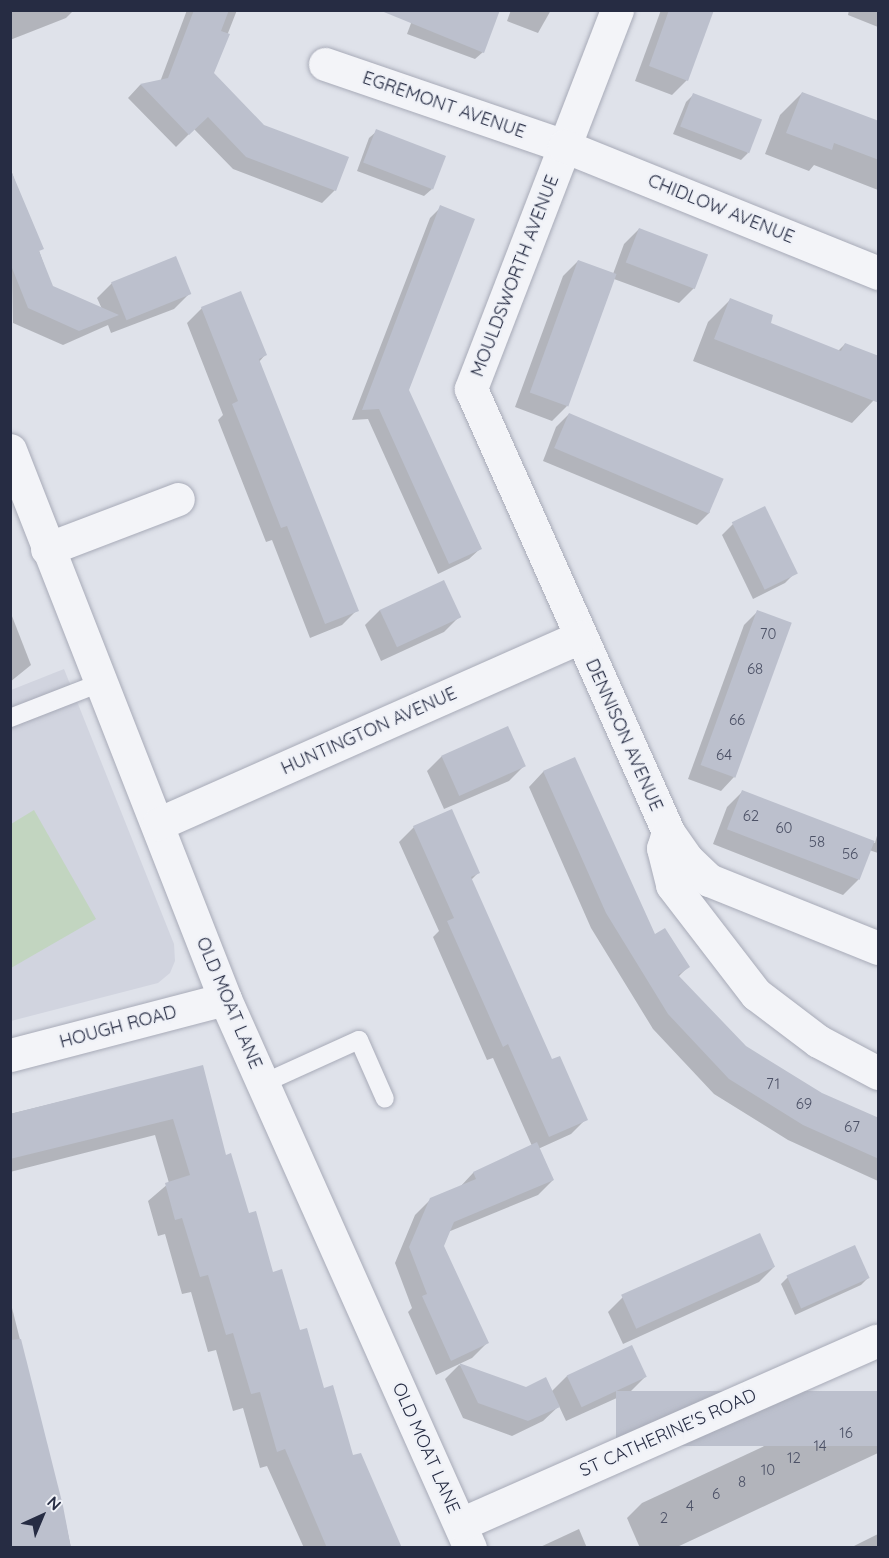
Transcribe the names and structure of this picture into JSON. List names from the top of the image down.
{
  "streets": {
    "street": [
      "EGREMONT AVENUE",
      "CHIDLOW AVENUE",
      "MOULDSWORTH AVENUE",
      "HUNTINGTON AVENUE",
      "DENNISON AVENUE",
      "OLD MOAT LANE",
      "HOUGH ROAD",
      "ST CATHERINE'S ROAD"
    ]
  },
  "crossings": [
    ["EGREMONT AVENUE", "CHIDLOW AVENUE"],
    ["EGREMONT AVENUE", "MOULDSWORTH AVENUE"],
    ["CHIDLOW AVENUE", "MOULDSWORTH AVENUE"],
    ["MOULDSWORTH AVENUE", "HUNTINGTON AVENUE"],
    ["MOULDSWORTH AVENUE", "DENNISON AVENUE"],
    ["HUNTINGTON AVENUE", "DENNISON AVENUE"],
    ["HUNTINGTON AVENUE", "OLD MOAT LANE"],
    ["OLD MOAT LANE", "HOUGH ROAD"],
    ["OLD MOAT LANE", "ST CATHERINE'S ROAD"]
  ],
  "house_numbers": [
    "70",
    "68",
    "66",
    "64",
    "62",
    "60",
    "58",
    "56",
    "71",
    "69",
    "67",
    "16",
    "14",
    "12",
    "10",
    "8",
    "6",
    "4",
    "2"
  ],
  "north": "top right"
}
